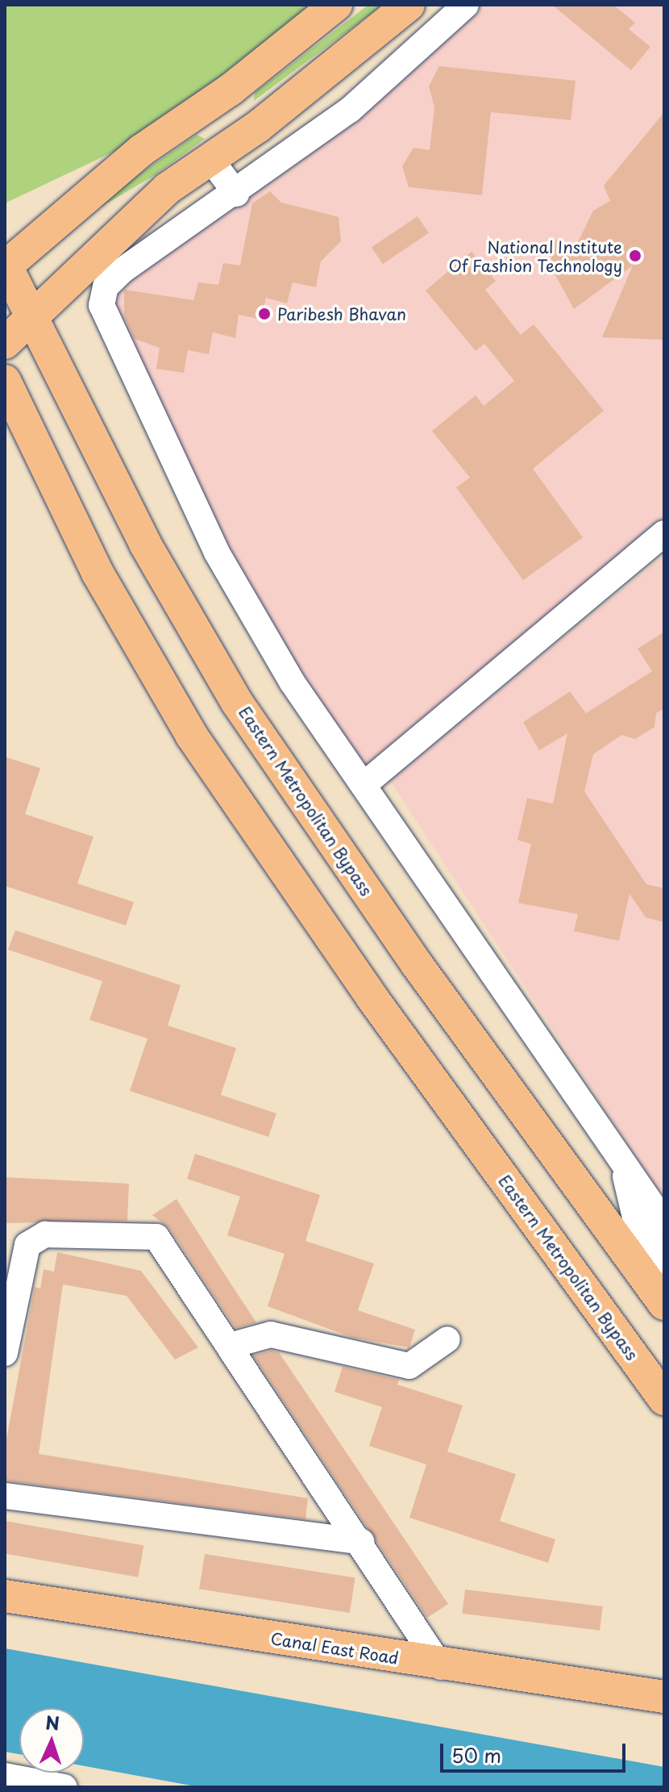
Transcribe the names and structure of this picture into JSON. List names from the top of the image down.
{
  "streets": {
    "main road": ["Eastern Metropolitan Bypass", "Canal East Road"]
  },
  "places": ["National Institute Of Fashion Technology", "Paribesh Bhavan"],
  "scale_bar": "50 m",
  "north": "top"
}
